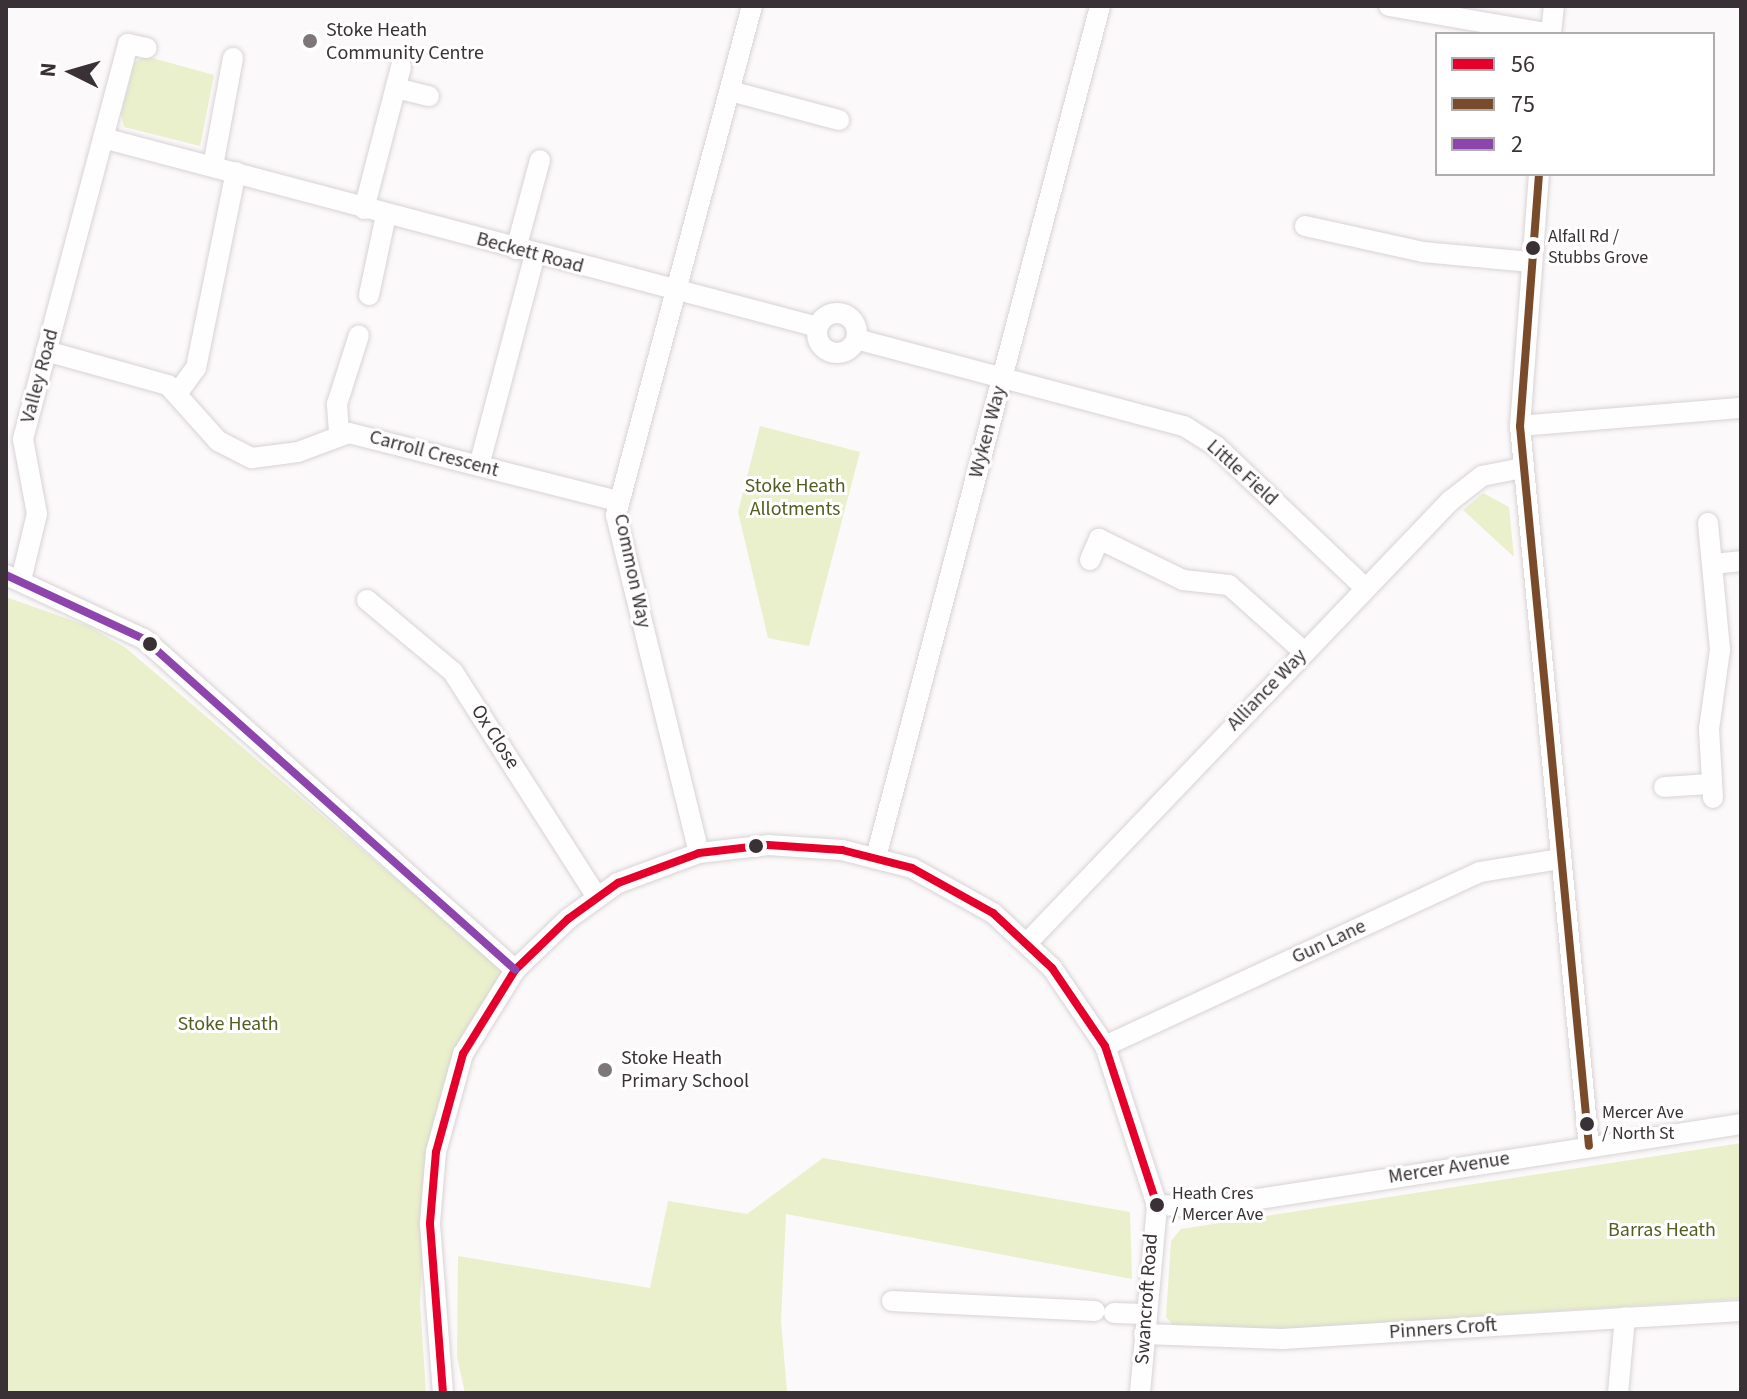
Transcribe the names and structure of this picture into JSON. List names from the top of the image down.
{
  "streets": {
    "street": [
      "Beckett Road",
      "Valley Road",
      "Wyken Way",
      "Carroll Crescent",
      "Little Field",
      "Common Way",
      "Alliance Way",
      "Ox Close",
      "Gun Lane",
      "Mercer Avenue",
      "Swancroft Road",
      "Pinners Croft"
    ]
  },
  "crossings": [
    ["Beckett Road", "Valley Road"],
    ["Beckett Road", "Little Field"],
    ["Beckett Road", "Common Way"],
    ["Wyken Way", "Little Field"],
    ["Carroll Crescent", "Common Way"],
    ["Little Field", "Alliance Way"],
    ["Mercer Avenue", "Swancroft Road"],
    ["Swancroft Road", "Pinners Croft"]
  ],
  "parks": ["Stoke Heath Allotments", "Stoke Heath", "Barras Heath"],
  "places": [
    "Stoke Heath Community Centre",
    "Alfall Rd / Stubbs Grove",
    "Stoke Heath Primary School",
    "Mercer Ave / North St",
    "Heath Cres / Mercer Ave"
  ],
  "lines": ["transit line 75", "transit line 2", "transit line 56"],
  "legend": ["56", "75", "2"],
  "north": "left"
}
